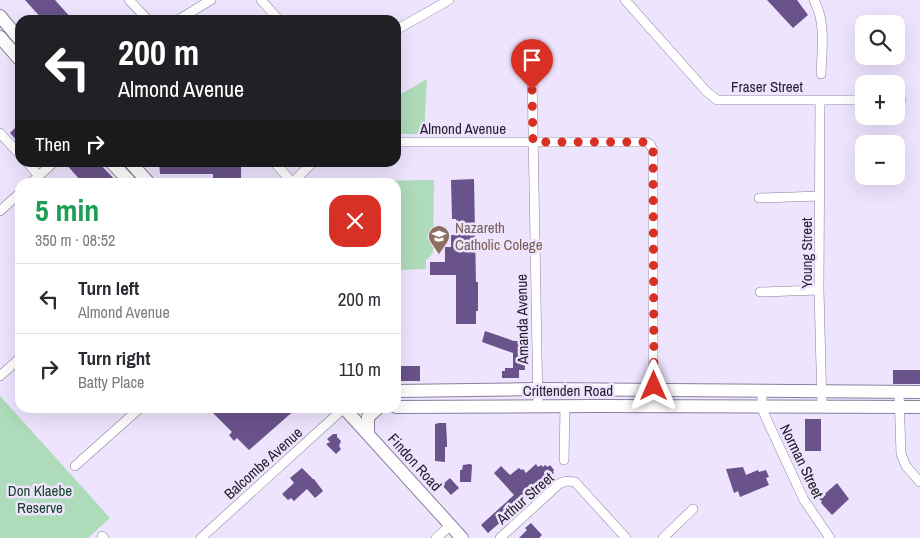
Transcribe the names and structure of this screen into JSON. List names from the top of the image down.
{
  "streets": {
    "main road": ["Crittenden Road", "Findon Road"],
    "street": [
      "Fraser Street",
      "Almond Avenue",
      "Young Street",
      "Amanda Avenue",
      "Norman Street",
      "Balcombe Avenue",
      "Arthur Street"
    ]
  },
  "crossings": [
    ["Fraser Street", "Young Street"],
    ["Almond Avenue", "Amanda Avenue"],
    ["Almond Avenue", "Crittenden Road"],
    ["Young Street", "Crittenden Road"],
    ["Amanda Avenue", "Crittenden Road"],
    ["Crittenden Road", "Norman Street"]
  ],
  "parks": ["Don Klaebe Reserve"],
  "places": {
    "school or university": ["Nazareth Catholic Colege"]
  },
  "page": {
    "map_buttons": ["+", "−"],
    "turn": ["200 m", "Almond Avenue"],
    "then": "Then",
    "heading": ["5 min", "350 m · 08:52"],
    "list": [
      {
        "name": "Turn left",
        "note": "Almond Avenue",
        "value": "200 m"
      },
      {
        "name": "Turn right",
        "note": "Batty Place",
        "value": "110 m"
      }
    ]
  }
}
